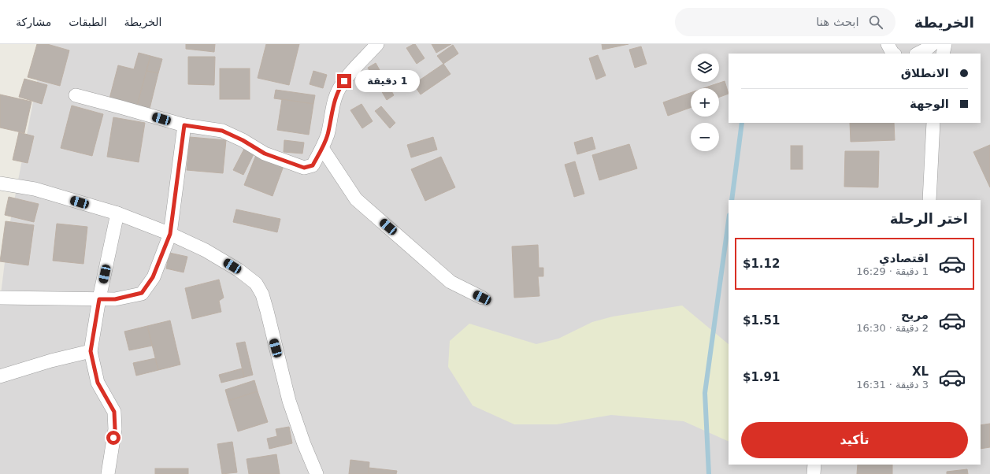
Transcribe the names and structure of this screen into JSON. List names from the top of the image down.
{
  "page": {
    "header": "الخريطة",
    "search": "ابحث هنا",
    "nav": ["الخريطة", "الطبقات", "مشاركة"],
    "map_buttons": ["+", "−"],
    "banner": ["الانطلاق", "الوجهة"],
    "bubble": "1 دقيقة",
    "heading": "اختر الرحلة",
    "list": [
      {
        "name": "اقتصادي",
        "note": "1 دقيقة · 16:29",
        "value": "$1.12"
      },
      {
        "name": "مريح",
        "note": "2 دقيقة · 16:30",
        "value": "$1.51"
      },
      {
        "name": "XL",
        "note": "3 دقيقة · 16:31",
        "value": "$1.91"
      }
    ],
    "buttons": "تأكيد"
  }
}
